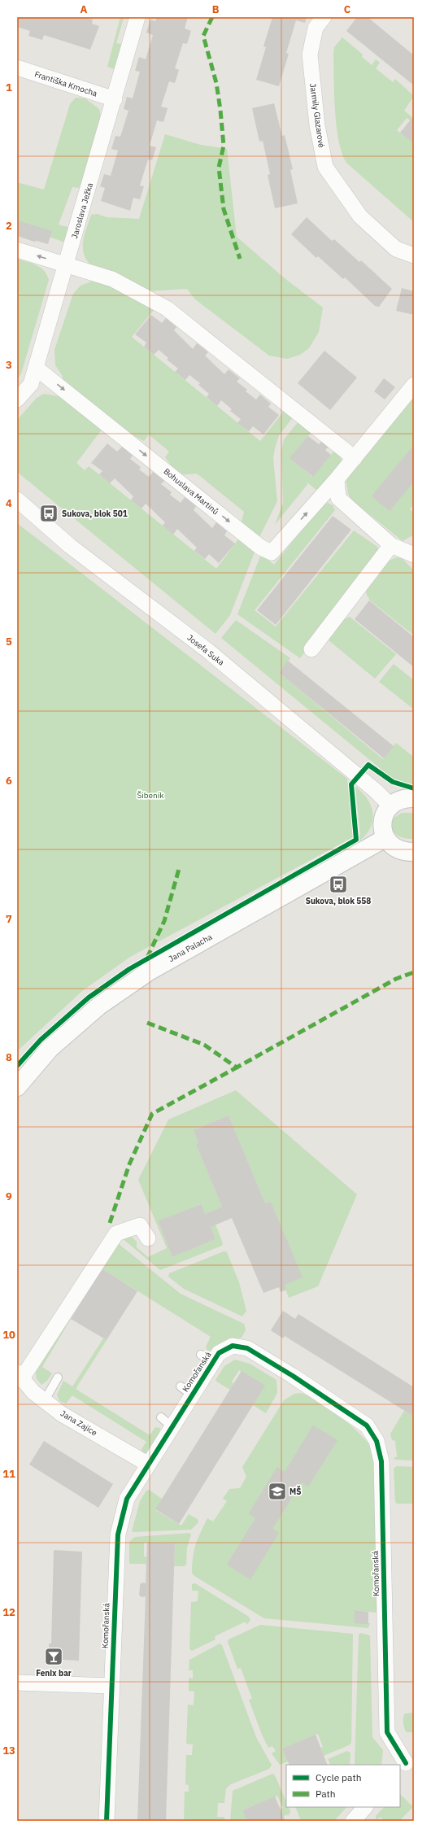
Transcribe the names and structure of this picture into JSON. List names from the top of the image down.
{
  "streets": {
    "street": [
      "Františka Kmocha",
      "Jarmily Glazarové",
      "Jaroslava Ježka",
      "Bohuslava Martinů",
      "Josefa Suka",
      "Jana Palacha",
      "Komořanská",
      "Jana Zajíce"
    ]
  },
  "crossings": [
    ["Františka Kmocha", "Jaroslava Ježka"],
    ["Jaroslava Ježka", "Bohuslava Martinů"],
    ["Komořanská", "Jana Zajíce"]
  ],
  "parks": ["Šibeník"],
  "places": {
    "bus stop": ["Sukova, blok 501", "Sukova, blok 558"],
    "school or university": ["MŠ"],
    "bar": ["Fenix bar"]
  },
  "legend": ["Cycle path", "Path"],
  "grid": {
    "columns": ["A", "B", "C"],
    "rows": [
      "1",
      "2",
      "3",
      "4",
      "5",
      "6",
      "7",
      "8",
      "9",
      "10",
      "11",
      "12",
      "13"
    ]
  }
}
